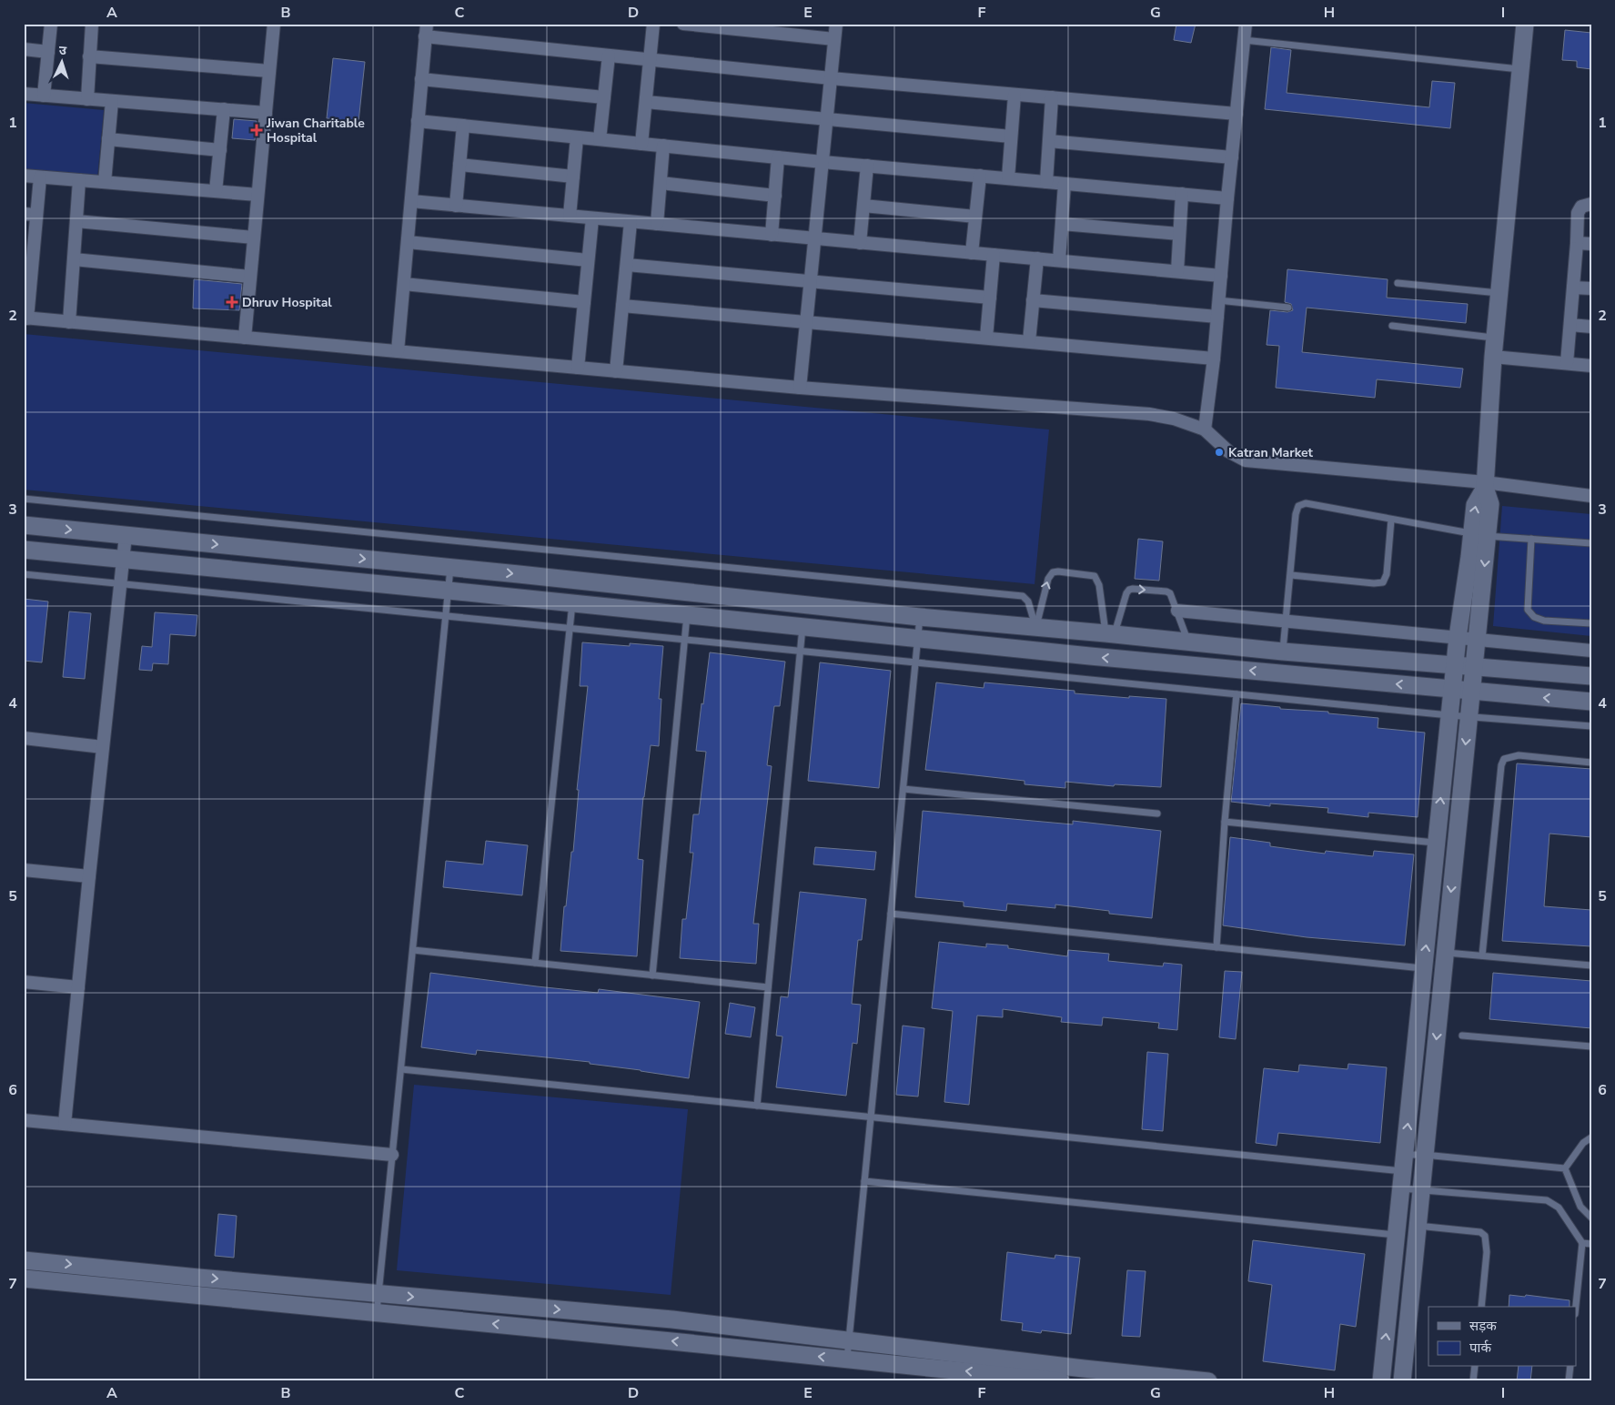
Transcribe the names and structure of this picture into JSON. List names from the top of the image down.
{
  "places": {
    "health": ["Jiwan Charitable Hospital", "Dhruv Hospital"],
    "other": ["Katran Market"]
  },
  "legend": ["सड़क", "पार्क"],
  "north": "top",
  "grid": {
    "columns": [
      "A",
      "B",
      "C",
      "D",
      "E",
      "F",
      "G",
      "H",
      "I"
    ],
    "rows": [
      "1",
      "2",
      "3",
      "4",
      "5",
      "6",
      "7"
    ]
  }
}
